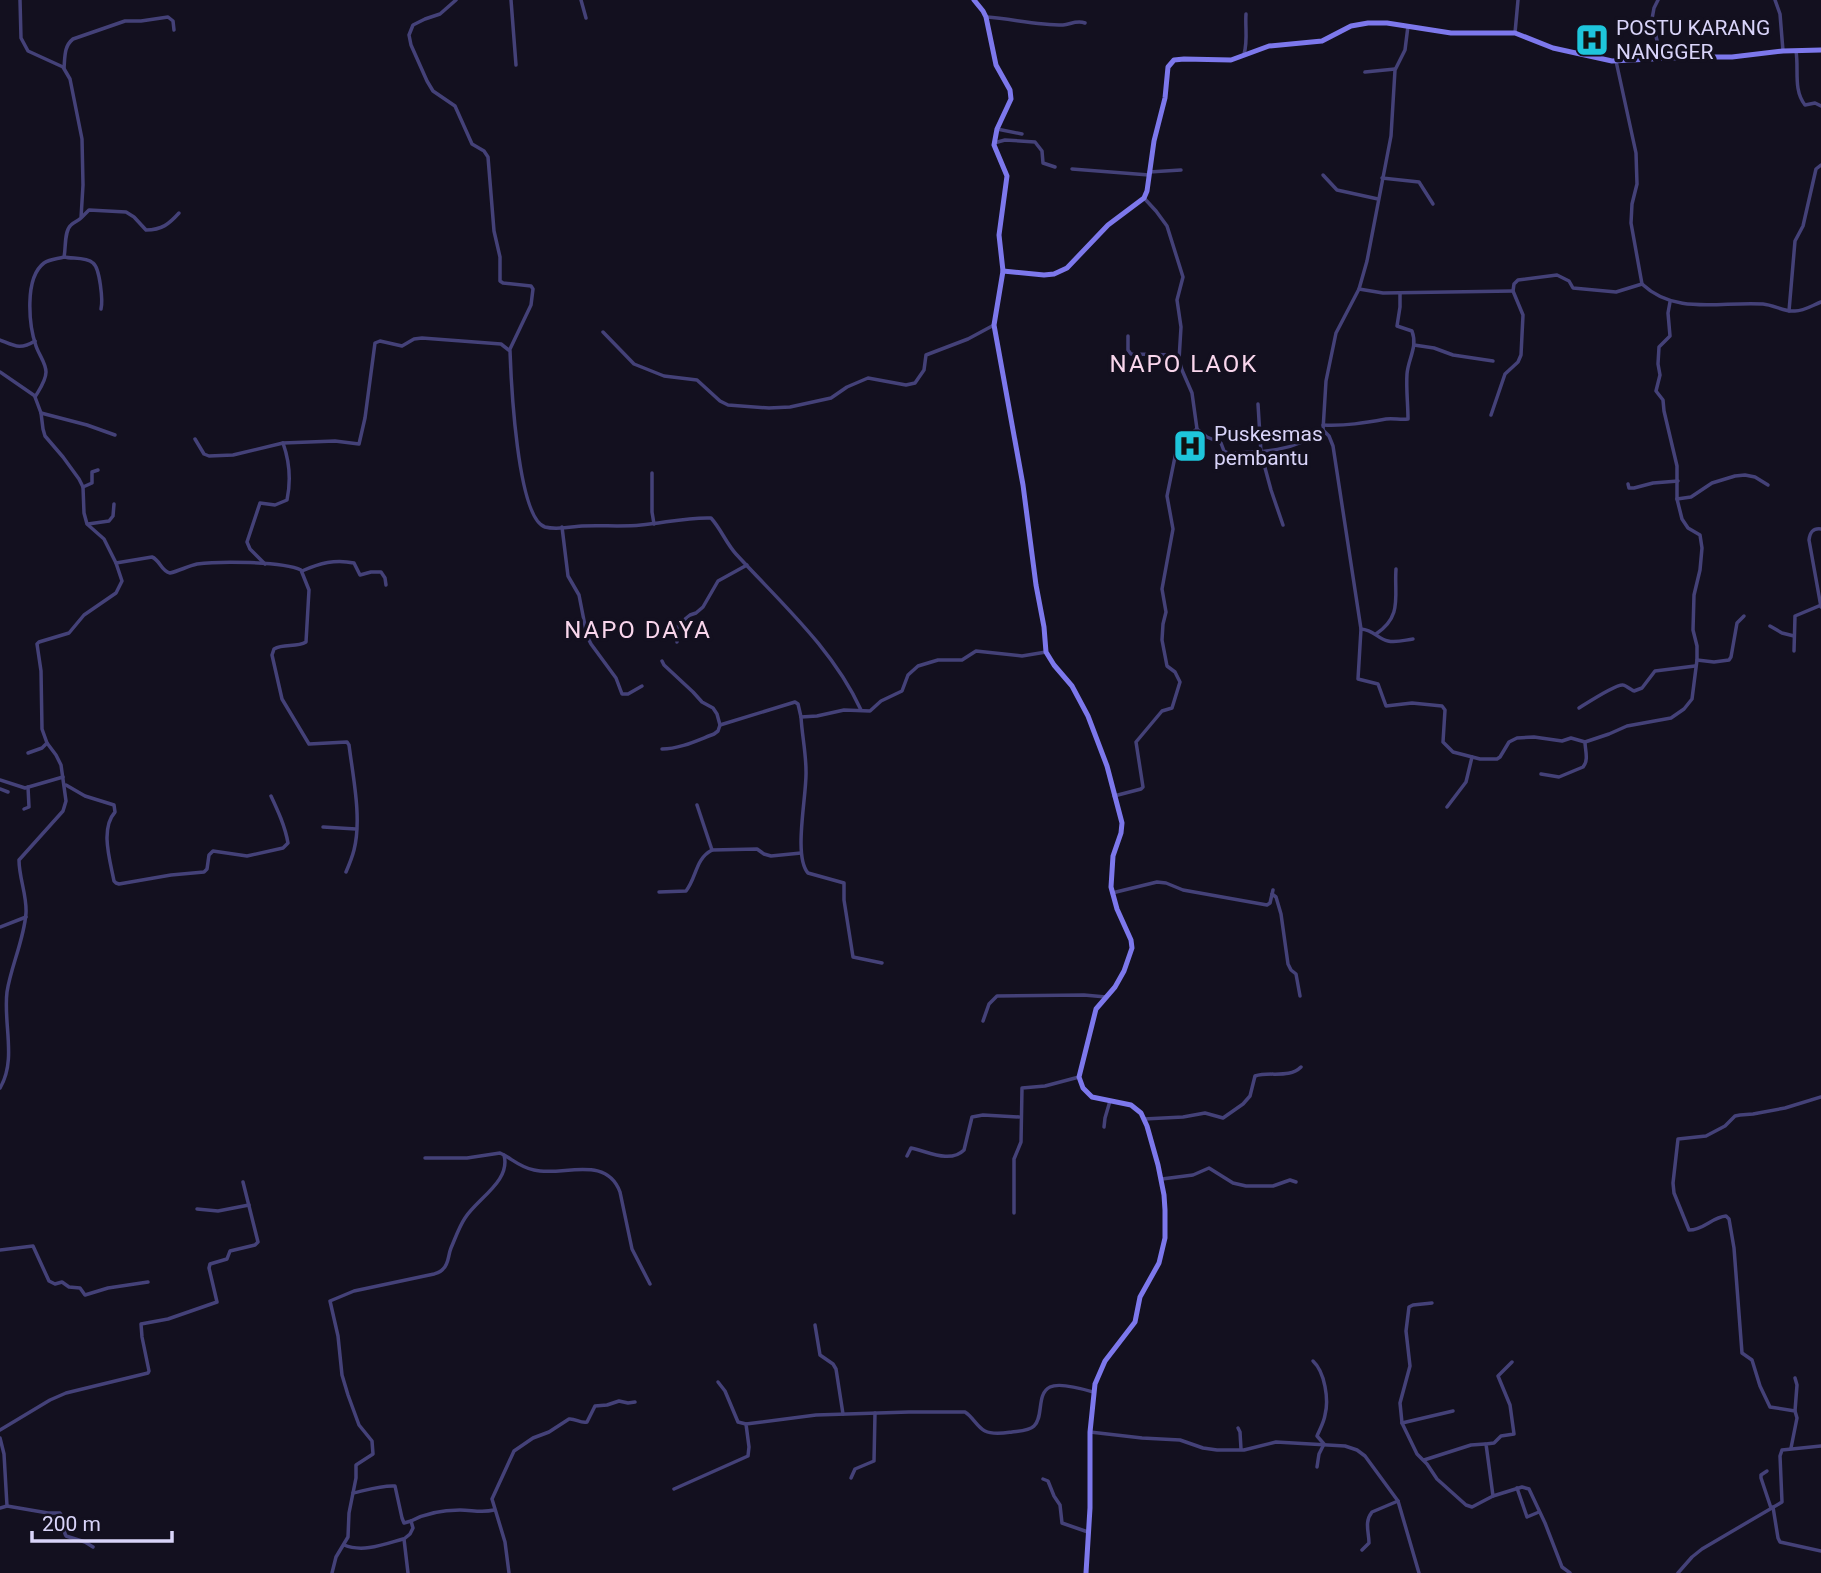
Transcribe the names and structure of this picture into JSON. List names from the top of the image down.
{
  "districts": ["NAPO LAOK", "NAPO DAYA"],
  "places": {
    "hospital": ["POSTU KARANG NANGGER", "Puskesmas pembantu"]
  },
  "scale_bar": "200 m"
}
